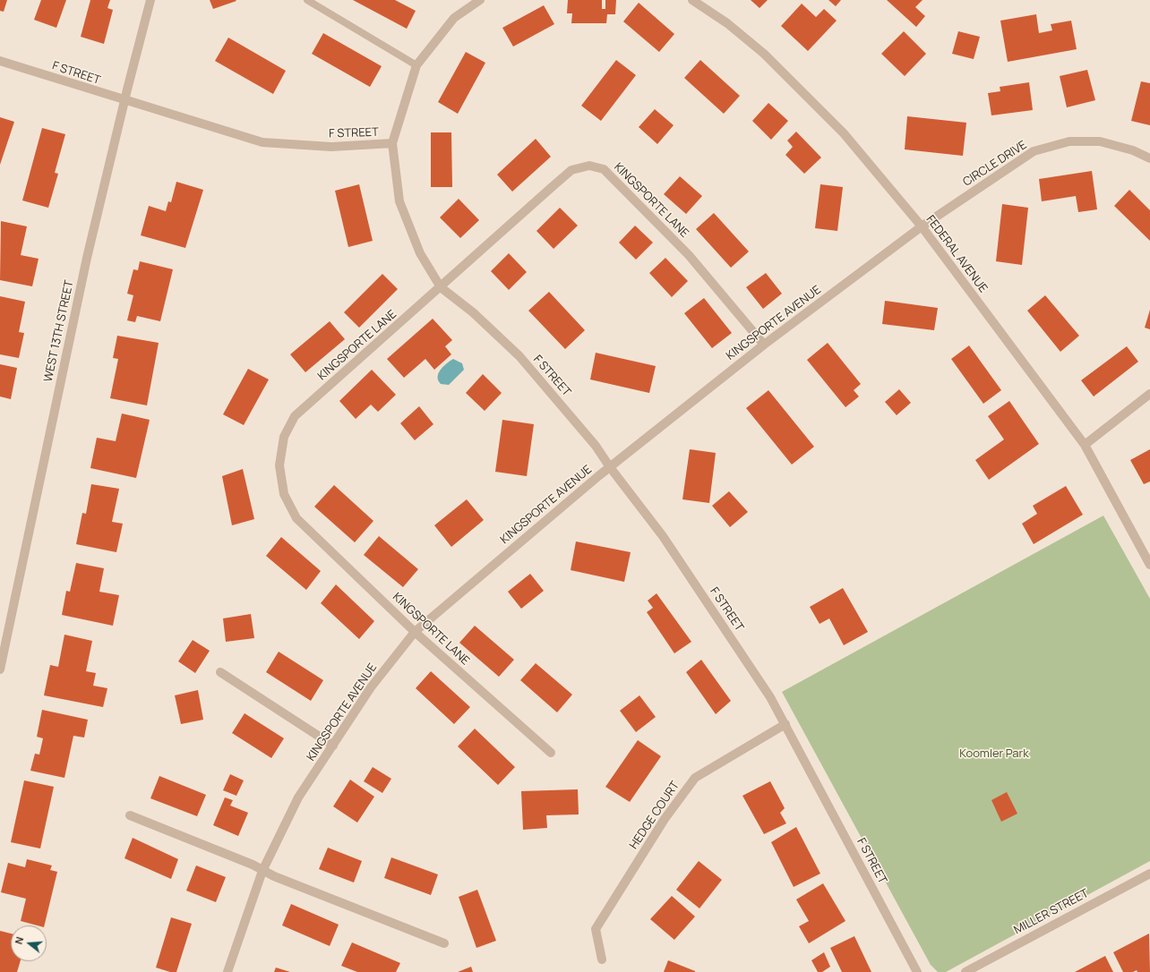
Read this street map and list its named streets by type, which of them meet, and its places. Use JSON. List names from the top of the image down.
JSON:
{
  "streets": {
    "street": [
      "F STREET",
      "CIRCLE DRIVE",
      "KINGSPORTE LANE",
      "FEDERAL AVENUE",
      "KINGSPORTE AVENUE",
      "WEST 13TH STREET",
      "HEDGE COURT",
      "MILLER STREET"
    ]
  },
  "crossings": [
    ["F STREET", "KINGSPORTE LANE"],
    ["F STREET", "KINGSPORTE AVENUE"],
    ["F STREET", "WEST 13TH STREET"],
    ["F STREET", "HEDGE COURT"],
    ["CIRCLE DRIVE", "FEDERAL AVENUE"],
    ["CIRCLE DRIVE", "KINGSPORTE AVENUE"],
    ["KINGSPORTE LANE", "KINGSPORTE AVENUE"],
    ["FEDERAL AVENUE", "KINGSPORTE AVENUE"]
  ],
  "parks": ["Koomler Park"],
  "north": "left"
}
